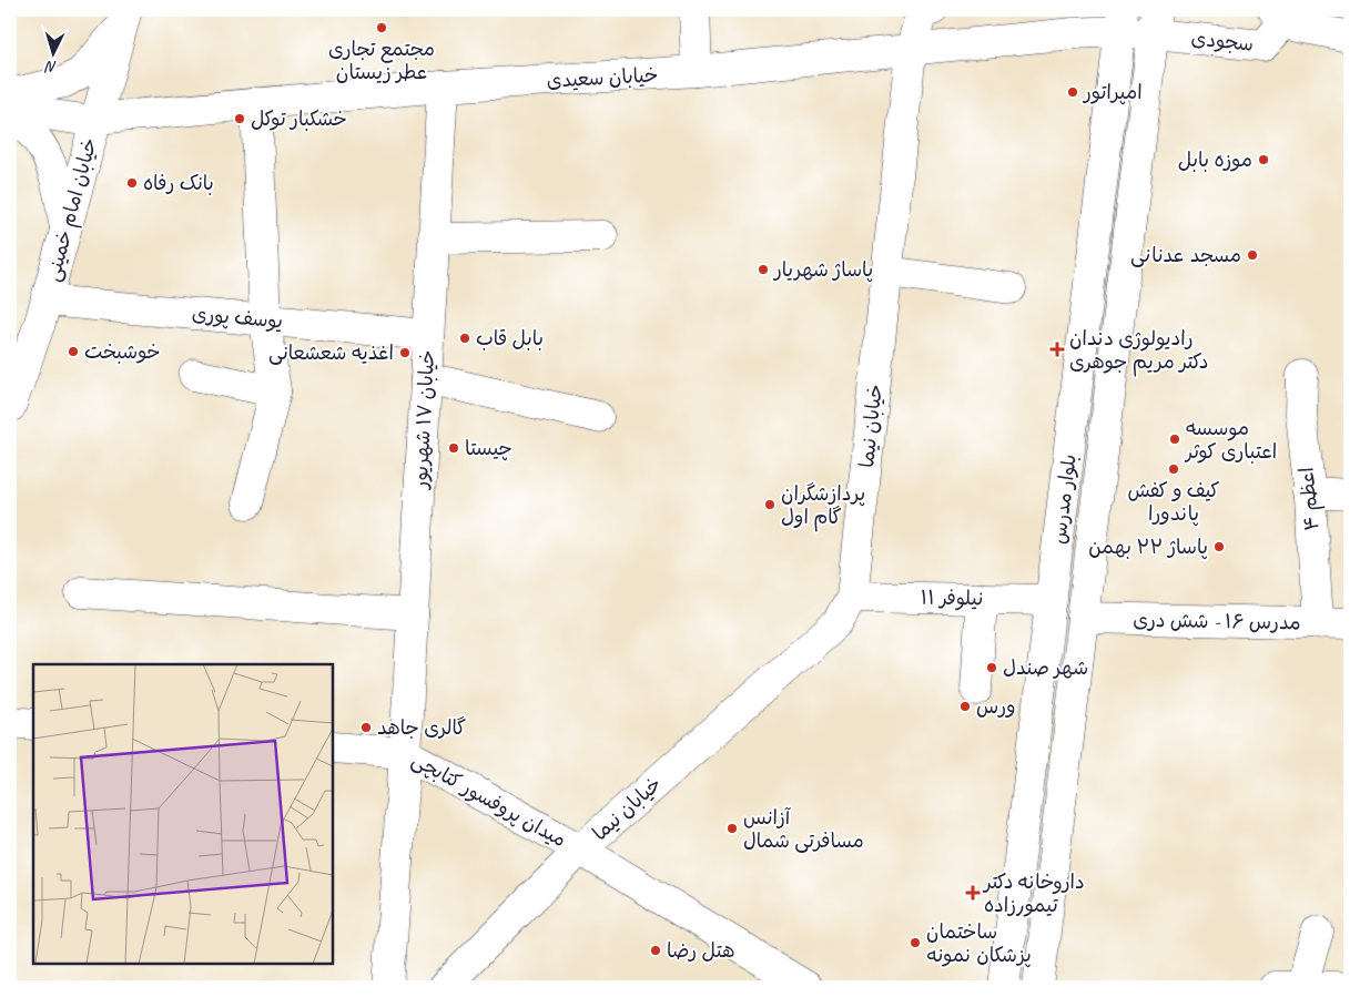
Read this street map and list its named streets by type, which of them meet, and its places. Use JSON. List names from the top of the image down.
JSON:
{
  "streets": {
    "main road": [
      "سجودی",
      "خیابان سعیدی",
      "خیابان امام خمینی",
      "یوسف پوری",
      "خیابان ۱۷ شهریور",
      "خیابان نیما",
      "بلوار مدرس",
      "اعظم ۴",
      "نیلوفر ۱۱",
      "مدرس ۱۶ - شش دری",
      "میدان پروفسور کتابچی"
    ]
  },
  "crossings": [
    ["سجودی", "خیابان سعیدی"],
    ["سجودی", "بلوار مدرس"],
    ["خیابان سعیدی", "خیابان امام خمینی"],
    ["خیابان سعیدی", "خیابان ۱۷ شهریور"],
    ["خیابان سعیدی", "خیابان نیما"],
    ["خیابان سعیدی", "بلوار مدرس"],
    ["خیابان امام خمینی", "یوسف پوری"],
    ["یوسف پوری", "خیابان ۱۷ شهریور"],
    ["خیابان ۱۷ شهریور", "میدان پروفسور کتابچی"],
    ["خیابان نیما", "نیلوفر ۱۱"],
    ["خیابان نیما", "میدان پروفسور کتابچی"],
    ["بلوار مدرس", "نیلوفر ۱۱"],
    ["بلوار مدرس", "مدرس ۱۶ - شش دری"],
    ["اعظم ۴", "مدرس ۱۶ - شش دری"]
  ],
  "places": {
    "other": [
      "مجتمع تجاری عطر زیستان",
      "امپراتور",
      "خشکبار توکل",
      "موزه بابل",
      "بانک رفاه",
      "مسجد عدنانی",
      "پاساژ شهریار",
      "بابل قاب",
      "خوشبخت",
      "اغذیه شعشعانی",
      "موسسه اعتباری کوثر",
      "چیستا",
      "کیف و کفش پاندورا",
      "پردازشگران گام اول",
      "پاساژ ۲۲ بهمن",
      "شهر صندل",
      "ورس",
      "گالری جاهد",
      "آزانس مسافرتی شمال",
      "ساختمان پزشکان نمونه",
      "هتل رضا"
    ],
    "health": ["رادیولوژی دندان دکتر مریم جوهری", "داروخانه دکتر تیمورزاده"]
  },
  "north": "bottom"
}
